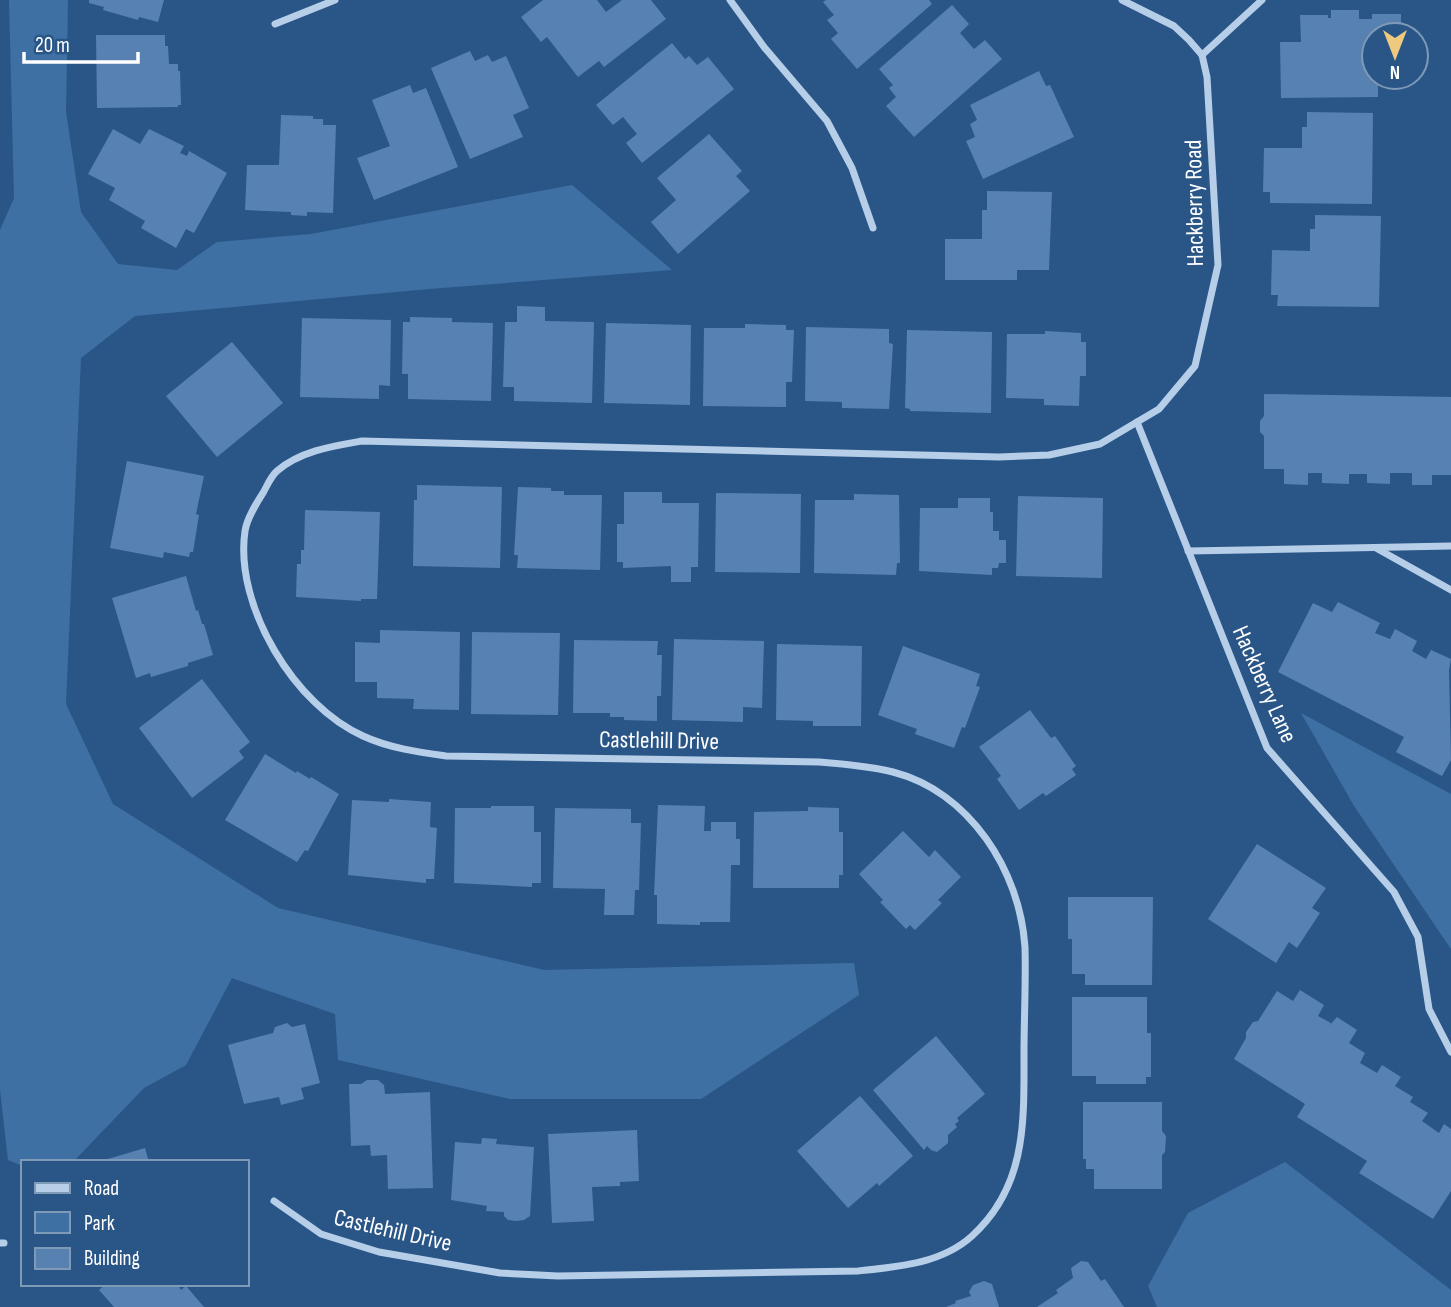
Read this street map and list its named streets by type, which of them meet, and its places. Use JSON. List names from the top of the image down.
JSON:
{
  "streets": {
    "street": ["Hackberry Road", "Hackberry Lane", "Castlehill Drive"]
  },
  "crossings": [
    ["Hackberry Road", "Hackberry Lane"],
    ["Hackberry Road", "Castlehill Drive"],
    ["Hackberry Lane", "Castlehill Drive"]
  ],
  "legend": ["Road", "Park", "Building"],
  "scale_bar": "20 m",
  "north": "bottom"
}
